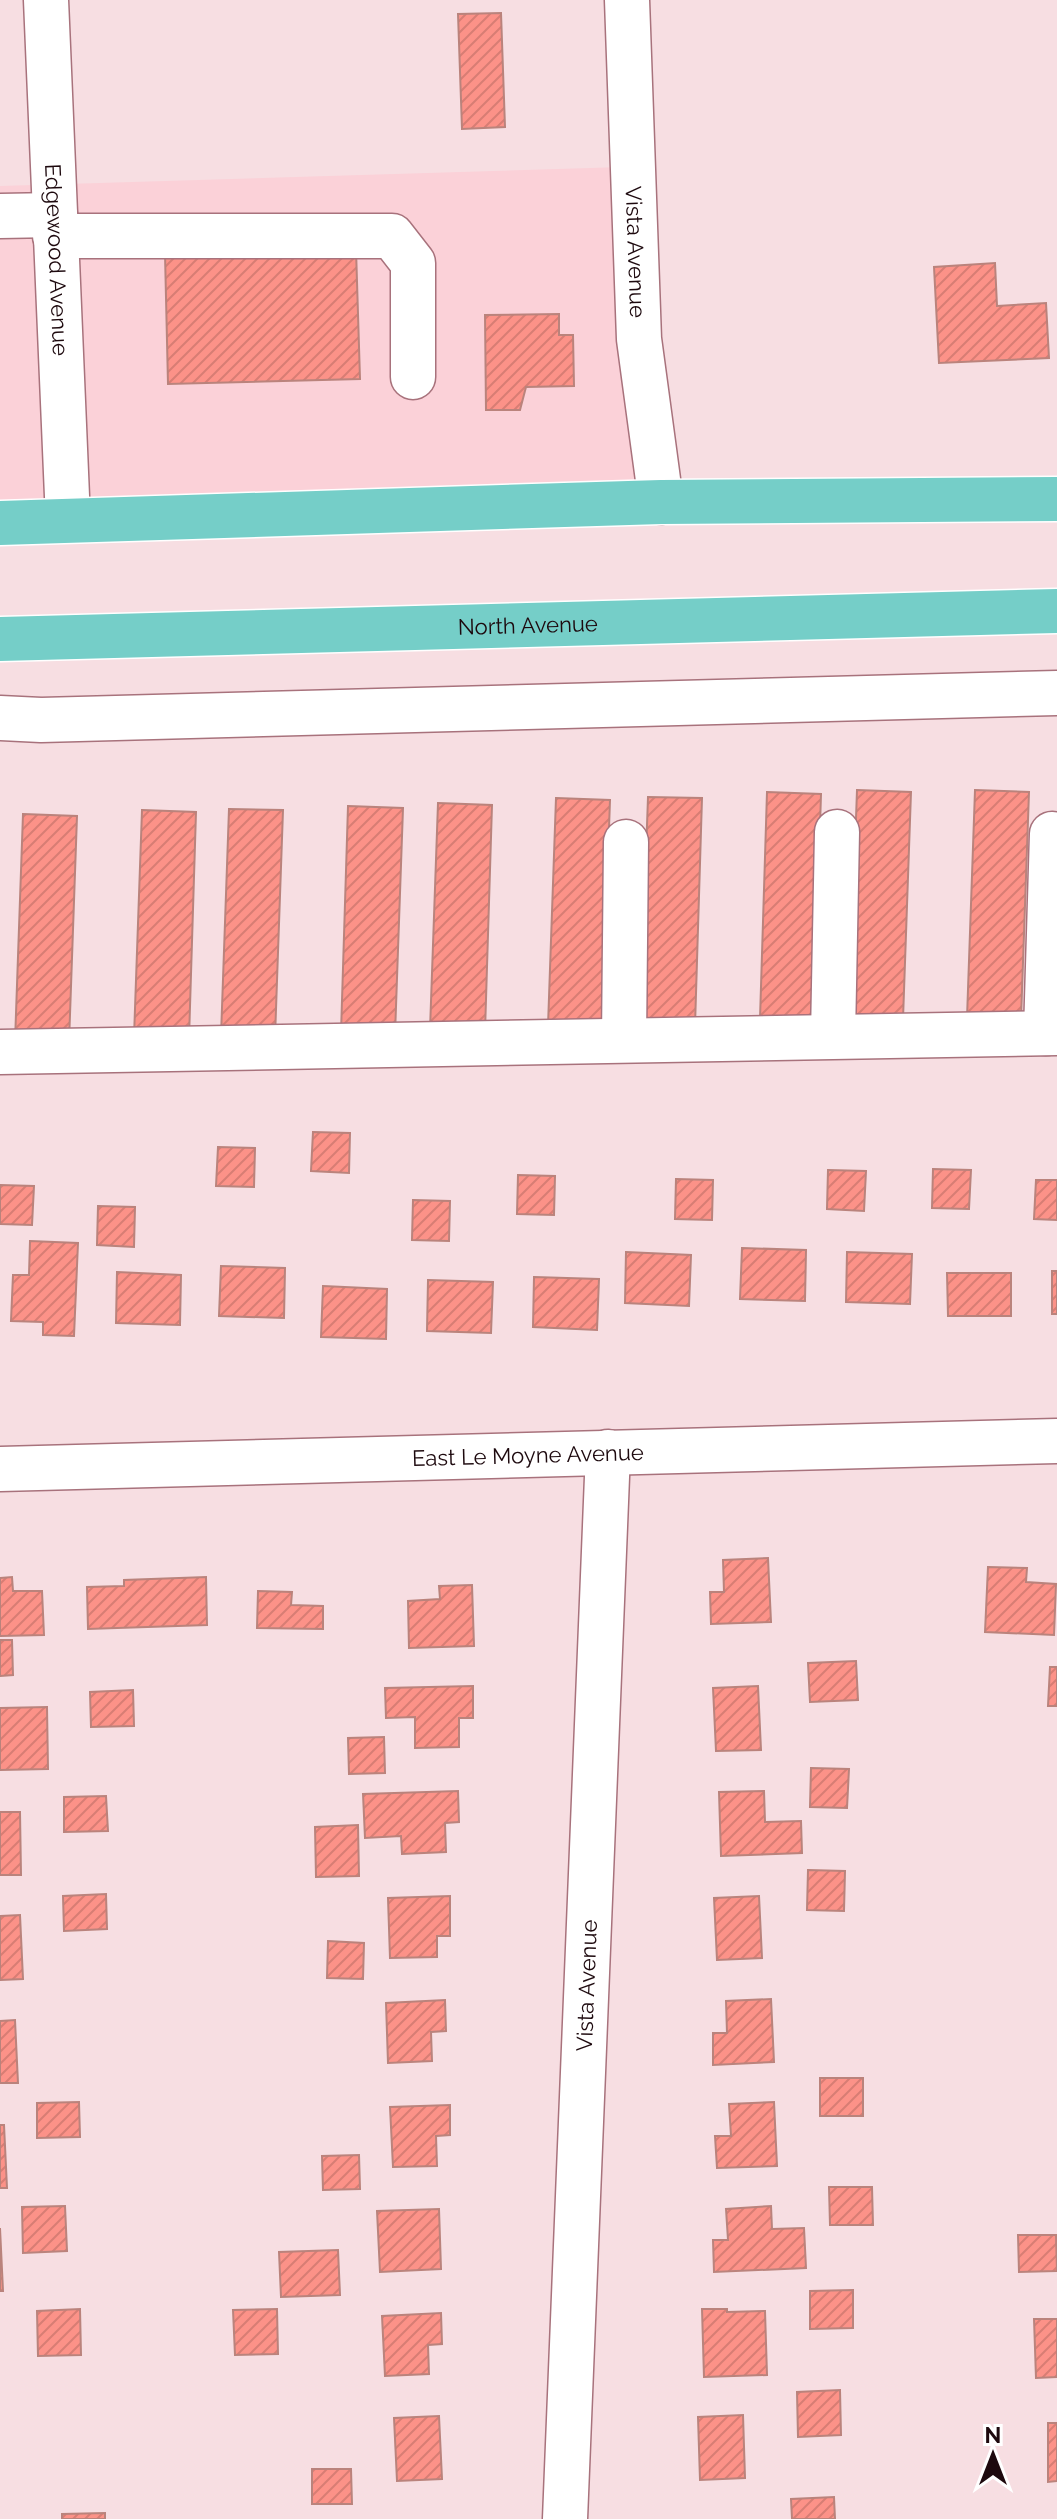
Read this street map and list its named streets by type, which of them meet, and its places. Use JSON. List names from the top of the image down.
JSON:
{
  "streets": {
    "main road": ["North Avenue"],
    "street": ["Vista Avenue", "Edgewood Avenue", "East Le Moyne Avenue"]
  },
  "crossings": [
    ["Vista Avenue", "East Le Moyne Avenue"]
  ],
  "north": "top"
}
